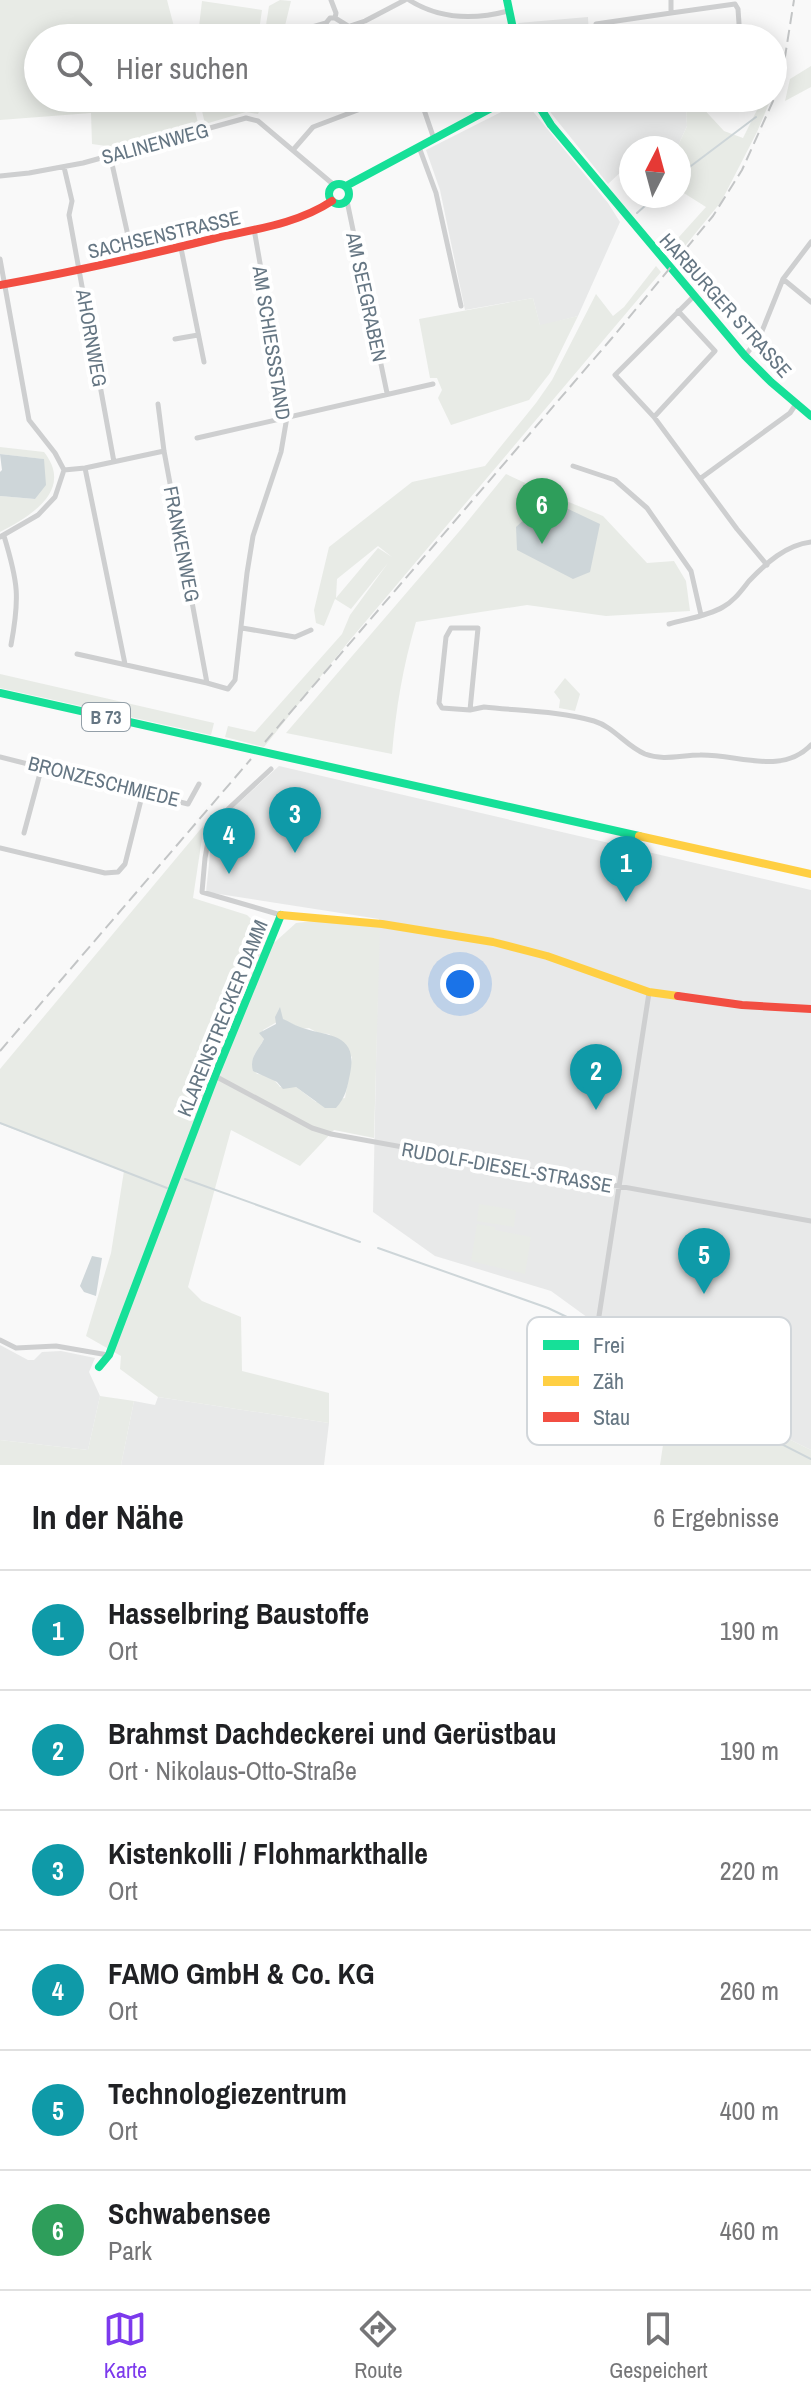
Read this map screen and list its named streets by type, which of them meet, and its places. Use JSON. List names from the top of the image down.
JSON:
{
  "streets": {
    "street": [
      "SALINENWEG",
      "SACHSENSTRASSE",
      "AM SEEGRABEN",
      "HARBURGER STRASSE",
      "AHORNWEG",
      "AM SCHIESSSTAND",
      "FRANKENWEG",
      "B 73",
      "BRONZESCHMIEDE",
      "KLARENSTRECKER DAMM",
      "RUDOLF-DIESEL-STRASSE"
    ]
  },
  "crossings": [
    ["SALINENWEG", "SACHSENSTRASSE"],
    ["SALINENWEG", "AM SEEGRABEN"],
    ["SALINENWEG", "AHORNWEG"],
    ["SACHSENSTRASSE", "AM SEEGRABEN"],
    ["SACHSENSTRASSE", "AHORNWEG"],
    ["SACHSENSTRASSE", "AM SCHIESSSTAND"],
    ["AM SCHIESSSTAND", "FRANKENWEG"],
    ["KLARENSTRECKER DAMM", "RUDOLF-DIESEL-STRASSE"]
  ],
  "legend": ["Frei", "Zäh", "Stau"],
  "north": "top",
  "page": {
    "search": "Hier suchen",
    "pins": [
      "6",
      "3",
      "4",
      "1",
      "2",
      "5"
    ],
    "heading": ["In der Nähe", "6 Ergebnisse"],
    "list": [
      {
        "mark": "1",
        "name": "Hasselbring Baustoffe",
        "note": "Ort",
        "value": "190 m"
      },
      {
        "mark": "2",
        "name": "Brahmst Dachdeckerei und Gerüstbau",
        "note": "Ort · Nikolaus-Otto-Straße",
        "value": "190 m"
      },
      {
        "mark": "3",
        "name": "Kistenkolli / Flohmarkthalle",
        "note": "Ort",
        "value": "220 m"
      },
      {
        "mark": "4",
        "name": "FAMO GmbH & Co. KG",
        "note": "Ort",
        "value": "260 m"
      },
      {
        "mark": "5",
        "name": "Technologiezentrum",
        "note": "Ort",
        "value": "400 m"
      },
      {
        "mark": "6",
        "name": "Schwabensee",
        "note": "Park",
        "value": "460 m"
      }
    ],
    "nav": ["Karte", "Route", "Gespeichert"]
  }
}
